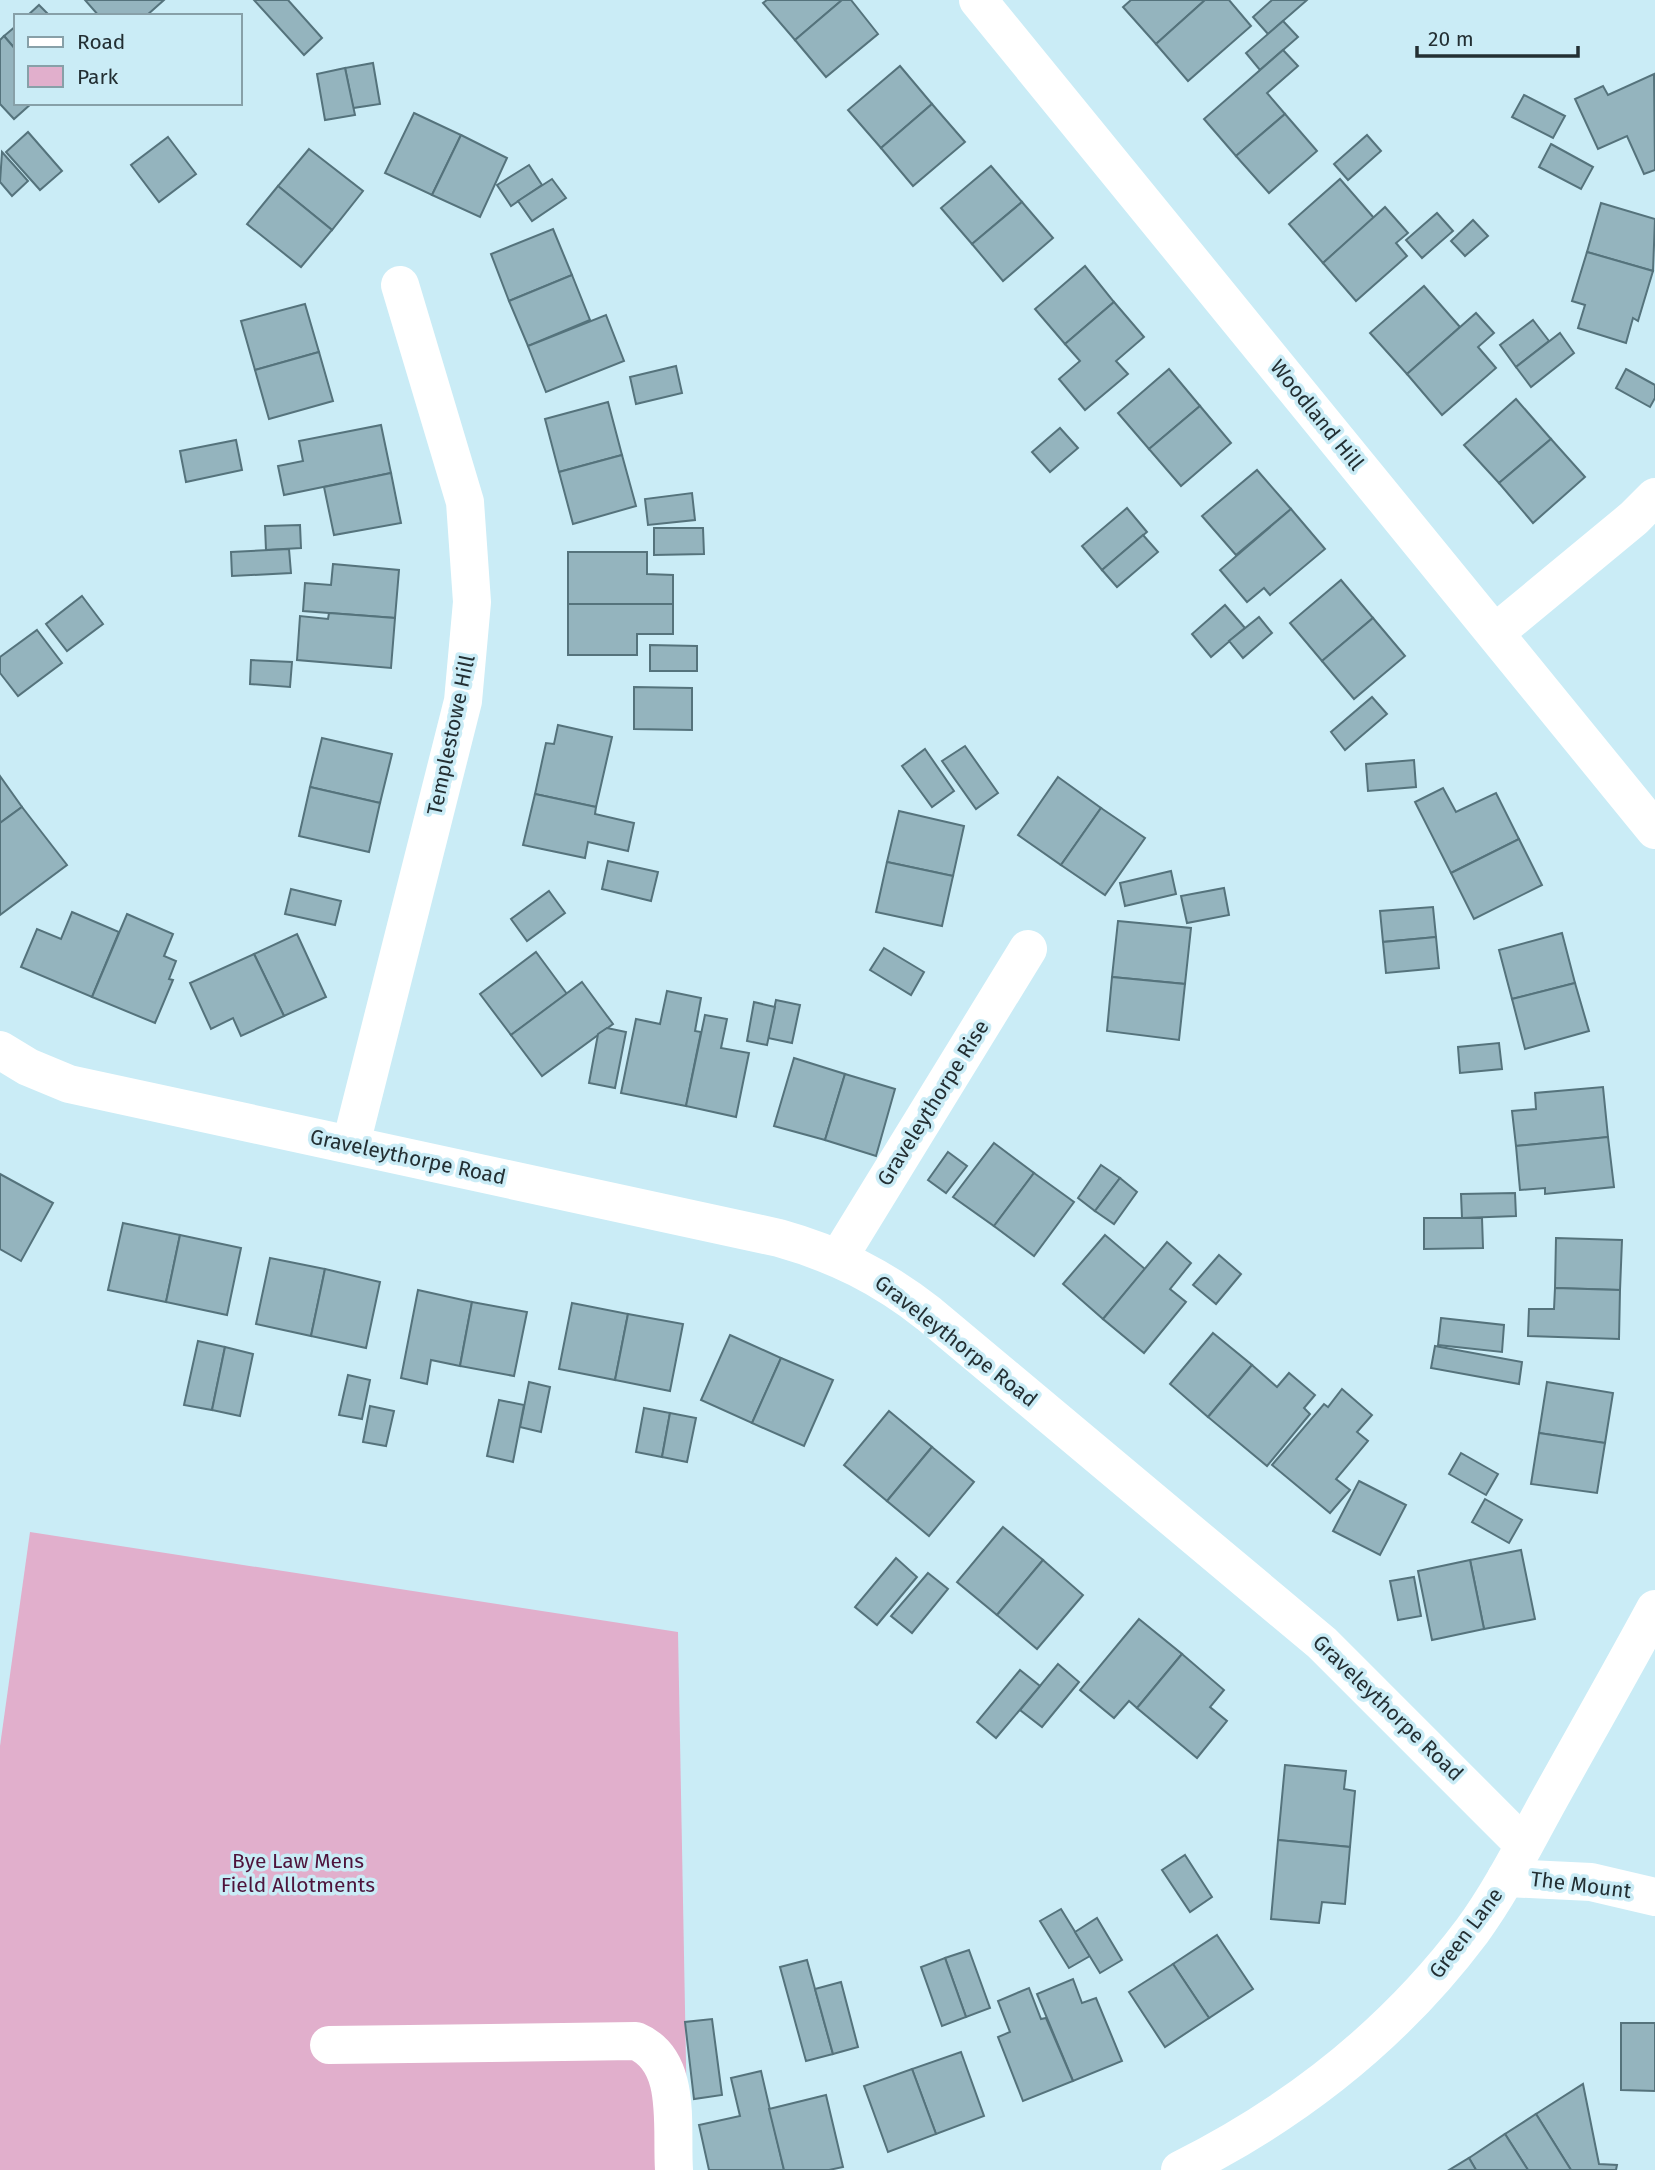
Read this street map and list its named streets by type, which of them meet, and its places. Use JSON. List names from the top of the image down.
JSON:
{
  "streets": {
    "street": [
      "Woodland Hill",
      "Templestowe Hill",
      "Graveleythorpe Rise",
      "Graveleythorpe Road",
      "The Mount",
      "Green Lane"
    ]
  },
  "crossings": [
    ["Templestowe Hill", "Graveleythorpe Road"],
    ["Graveleythorpe Rise", "Graveleythorpe Road"],
    ["Graveleythorpe Road", "The Mount"],
    ["Graveleythorpe Road", "Green Lane"],
    ["The Mount", "Green Lane"]
  ],
  "parks": ["Bye Law Mens Field Allotments"],
  "legend": ["Road", "Park"],
  "scale_bar": "20 m"
}
